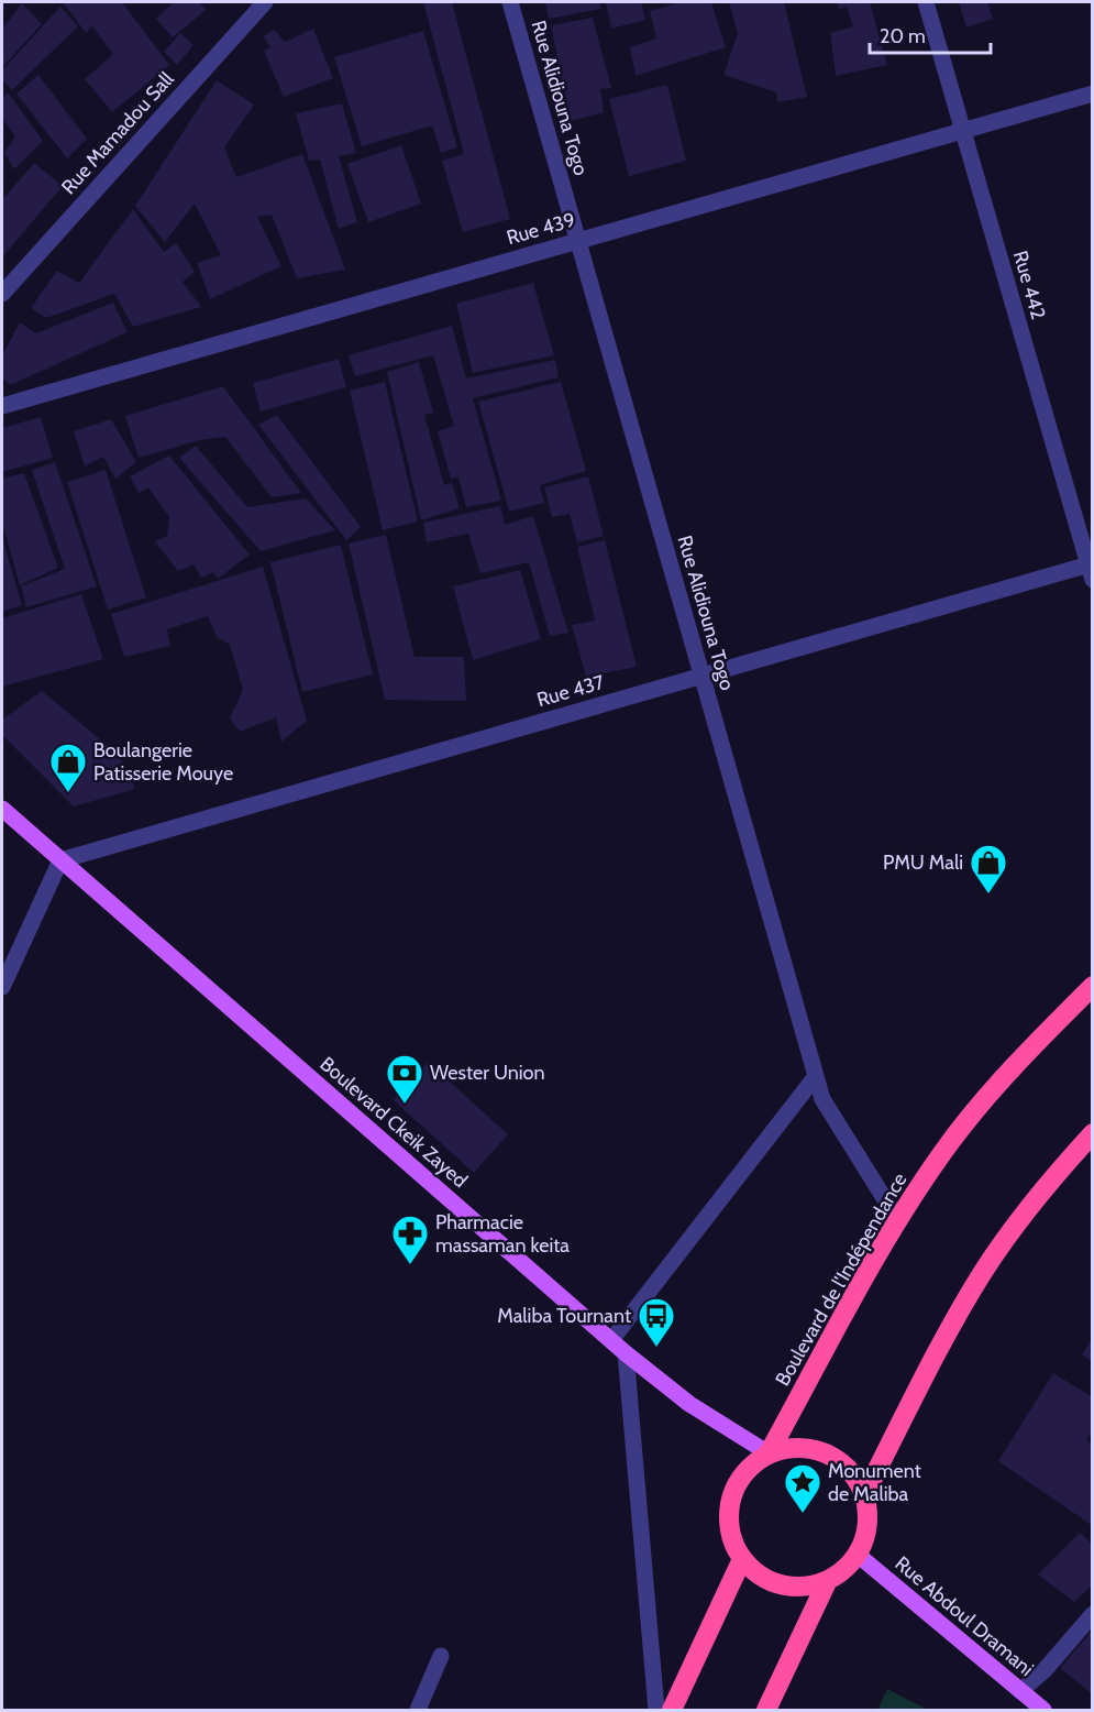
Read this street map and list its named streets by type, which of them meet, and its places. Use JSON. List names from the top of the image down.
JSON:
{
  "streets": {
    "highway": ["Boulevard de l'Indépendance"],
    "main road": ["Boulevard Ckeik Zayed", "Rue Abdoul Dramani"],
    "street": [
      "Rue Alidiouna Togo",
      "Rue Mamadou Sall",
      "Rue 439",
      "Rue 442",
      "Rue 437"
    ]
  },
  "crossings": [
    ["Rue Alidiouna Togo", "Rue 439"],
    ["Rue Alidiouna Togo", "Rue 437"],
    ["Rue Alidiouna Togo", "Boulevard de l'Indépendance"],
    ["Rue 439", "Rue 442"],
    ["Rue 442", "Rue 437"],
    ["Rue 437", "Boulevard Ckeik Zayed"],
    ["Boulevard Ckeik Zayed", "Boulevard de l'Indépendance"],
    ["Boulevard Ckeik Zayed", "Rue Abdoul Dramani"],
    ["Boulevard de l'Indépendance", "Rue Abdoul Dramani"]
  ],
  "places": {
    "shop": ["Boulangerie Patisserie Mouye", "PMU Mali"],
    "bank": ["Wester Union"],
    "pharmacy": ["Pharmacie massaman keita"],
    "bus stop": ["Maliba Tournant"],
    "place": ["Monument de Maliba"]
  },
  "scale_bar": "20 m"
}
